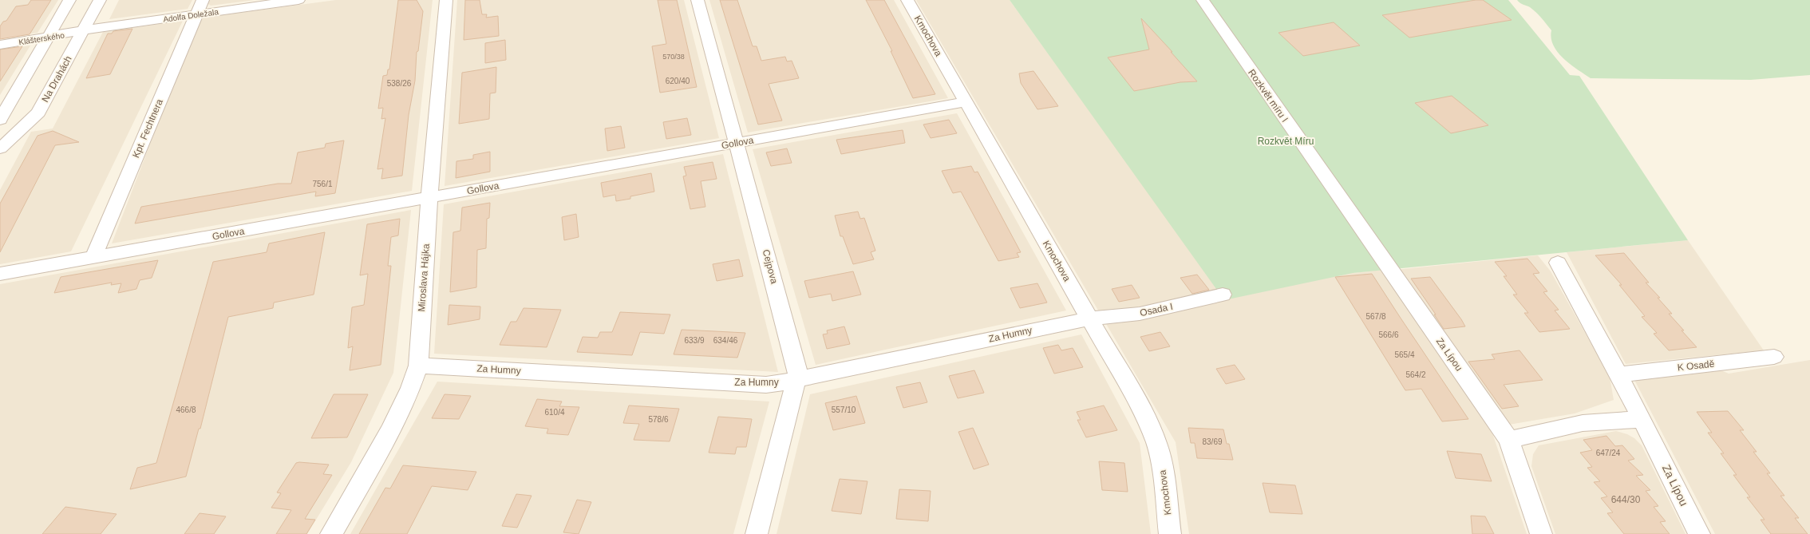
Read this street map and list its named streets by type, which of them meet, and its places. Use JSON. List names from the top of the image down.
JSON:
{
  "streets": {
    "street": [
      "Adolfa Doležala",
      "Kmochova",
      "Klášterského",
      "Na Drahách",
      "Rozkvět míru I",
      "Kpt. Fechtnera",
      "Gollova",
      "Cejpova",
      "Miroslava Hájka",
      "Osada I",
      "Za Humny",
      "Za Lípou",
      "K Osadě"
    ]
  },
  "crossings": [
    ["Adolfa Doležala", "Klášterského"],
    ["Adolfa Doležala", "Na Drahách"],
    ["Adolfa Doležala", "Kpt. Fechtnera"],
    ["Kmochova", "Gollova"],
    ["Kmochova", "Osada I"],
    ["Kmochova", "Za Humny"],
    ["Klášterského", "Na Drahách"],
    ["Rozkvět míru I", "Za Lípou"],
    ["Kpt. Fechtnera", "Gollova"],
    ["Gollova", "Cejpova"],
    ["Gollova", "Miroslava Hájka"],
    ["Cejpova", "Za Humny"],
    ["Miroslava Hájka", "Za Humny"],
    ["Osada I", "Za Humny"],
    ["Za Lípou", "K Osadě"]
  ],
  "parks": ["Rozkvět Míru"],
  "house_numbers": [
    "570/38",
    "620/40",
    "538/26",
    "756/1",
    "567/8",
    "566/6",
    "633/9",
    "634/46",
    "565/4",
    "564/2",
    "466/8",
    "557/10",
    "610/4",
    "578/6",
    "83/69",
    "647/24",
    "644/30"
  ]
}
